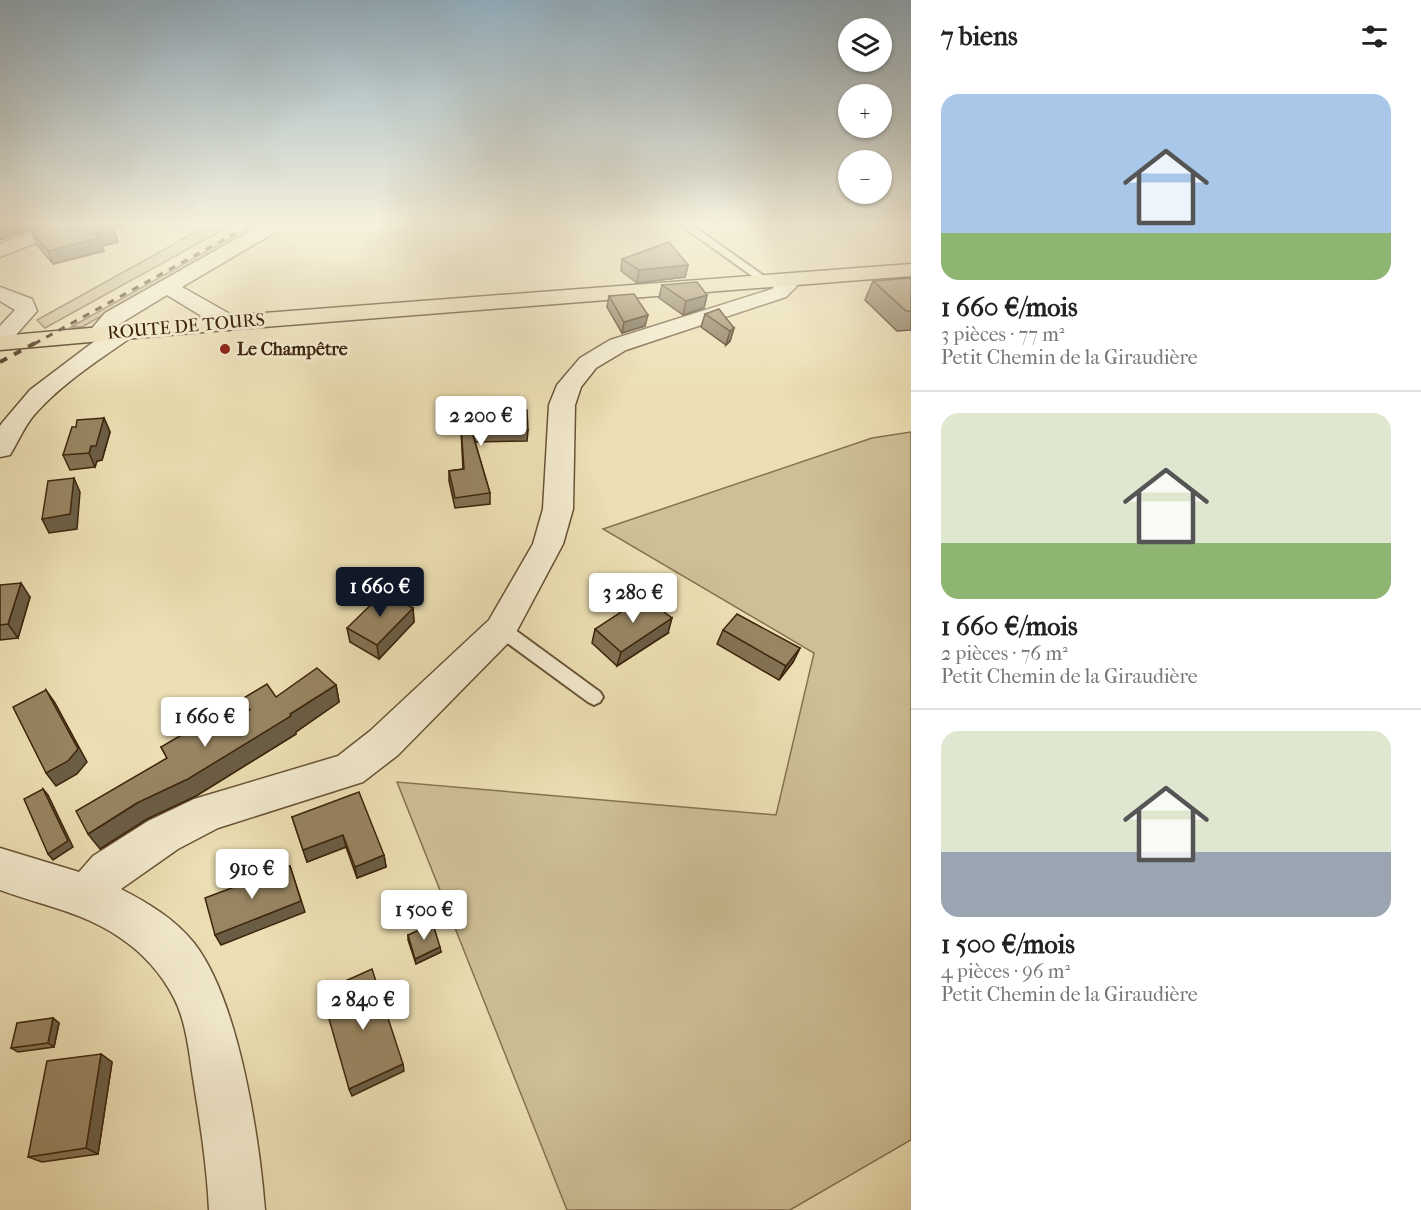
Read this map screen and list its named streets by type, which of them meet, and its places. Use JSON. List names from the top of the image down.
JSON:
{
  "streets": {
    "main road": ["ROUTE DE TOURS"]
  },
  "places": ["Le Champêtre"],
  "page": {
    "heading": "7 biens",
    "map_buttons": ["+", "−"],
    "list": [
      {
        "name": "1 660 €/mois",
        "note": "3 pièces · 77 m² · Petit Chemin de la Giraudière"
      },
      {
        "name": "1 660 €/mois",
        "note": "2 pièces · 76 m² · Petit Chemin de la Giraudière"
      },
      {
        "name": "1 500 €/mois",
        "note": "4 pièces · 96 m² · Petit Chemin de la Giraudière"
      }
    ],
    "price": [
      "2 200 €",
      "1 660 €",
      "3 280 €",
      "1 660 €",
      "910 €",
      "1 500 €",
      "2 840 €"
    ]
  }
}
